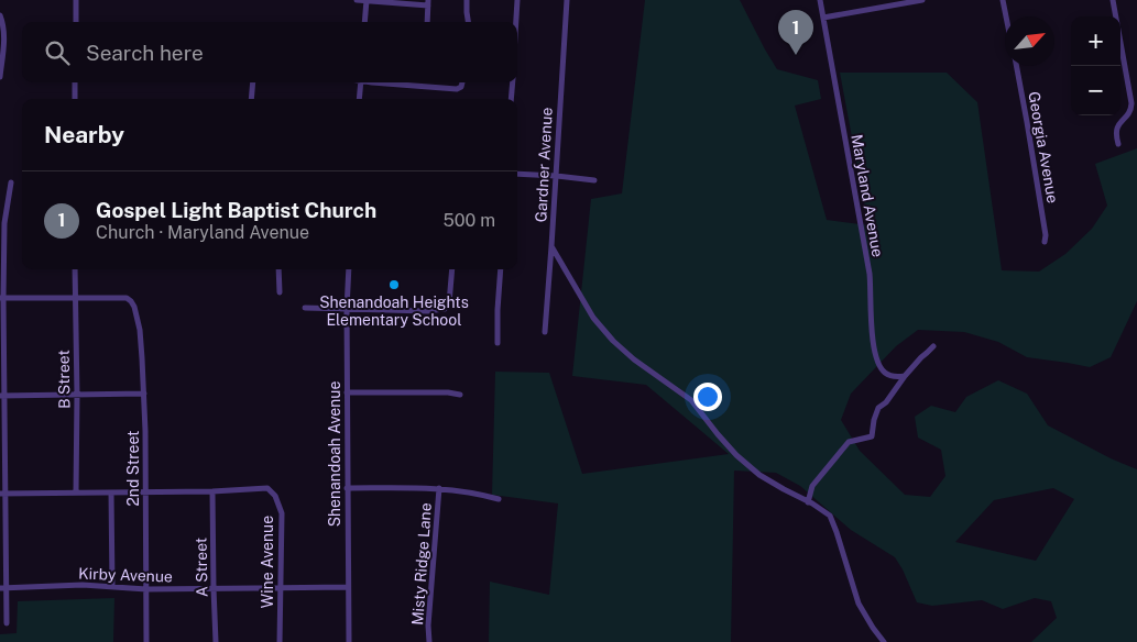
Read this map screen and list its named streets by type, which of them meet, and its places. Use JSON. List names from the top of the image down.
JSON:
{
  "streets": {
    "street": [
      "Georgia Avenue",
      "Gardner Avenue",
      "Maryland Avenue",
      "B Street",
      "Shenandoah Avenue",
      "2nd Street",
      "Wine Avenue",
      "Misty Ridge Lane",
      "A Street",
      "Kirby Avenue"
    ]
  },
  "crossings": [
    ["B Street", "2nd Street"],
    ["Shenandoah Avenue", "Kirby Avenue"],
    ["2nd Street", "Kirby Avenue"],
    ["Wine Avenue", "A Street"],
    ["Wine Avenue", "Kirby Avenue"],
    ["A Street", "Kirby Avenue"]
  ],
  "places": ["Shenandoah Heights Elementary School"],
  "north": "top right",
  "page": {
    "pins": "1",
    "map_buttons": ["+", "−"],
    "search": "Search here",
    "heading": "Nearby",
    "list": [
      {
        "mark": "1",
        "name": "Gospel Light Baptist Church",
        "note": "Church · Maryland Avenue",
        "value": "500 m"
      }
    ]
  }
}
